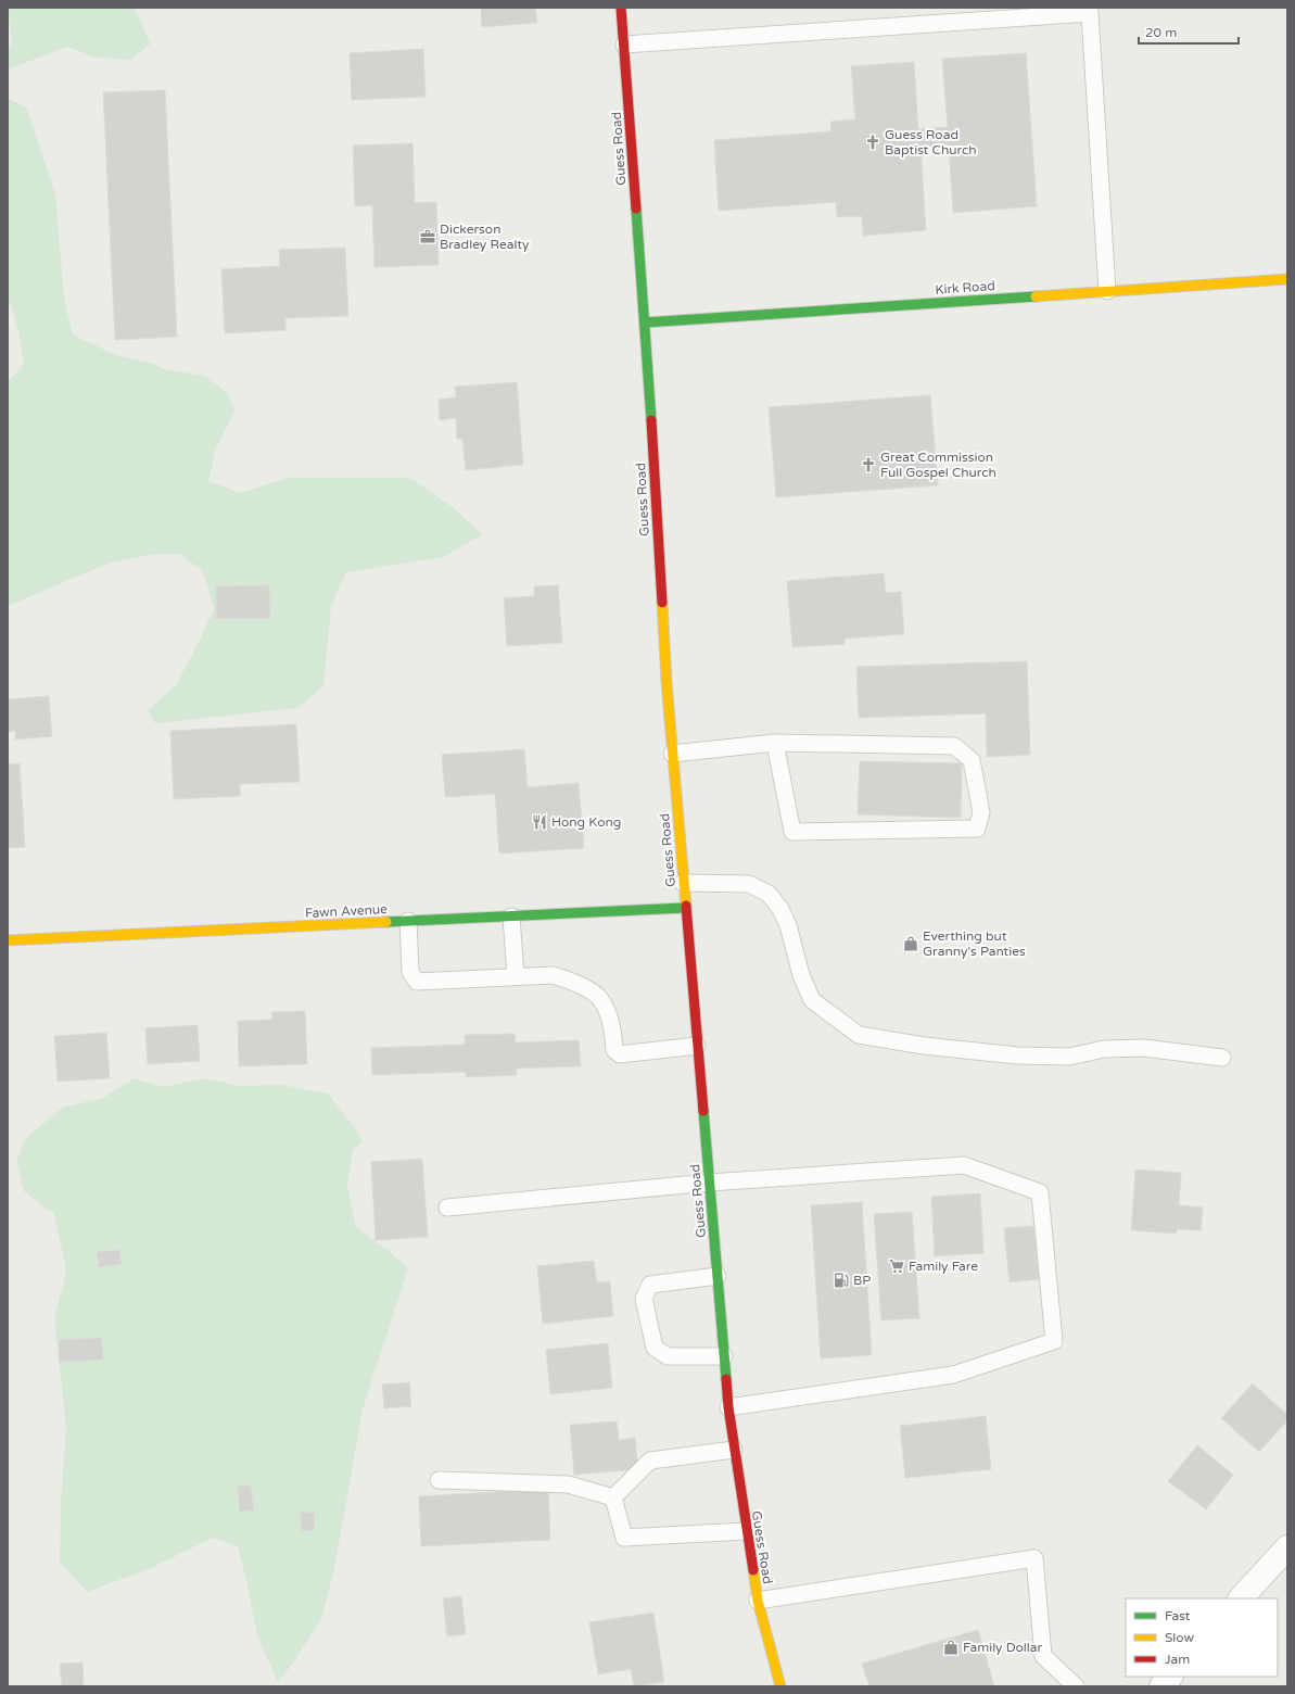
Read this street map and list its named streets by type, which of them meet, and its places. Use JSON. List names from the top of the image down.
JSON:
{
  "streets": {
    "main road": ["Guess Road", "Kirk Road", "Fawn Avenue"]
  },
  "crossings": [
    ["Guess Road", "Kirk Road"],
    ["Guess Road", "Fawn Avenue"]
  ],
  "places": {
    "church": ["Guess Road Baptist Church", "Great Commission Full Gospel Church"],
    "office": ["Dickerson Bradley Realty"],
    "restaurant": ["Hong Kong"],
    "shop": ["Everthing but Granny's Panties", "Family Dollar"],
    "supermarket": ["Family Fare"],
    "fuel station": ["BP"]
  },
  "legend": ["Fast", "Slow", "Jam"],
  "scale_bar": "20 m"
}
